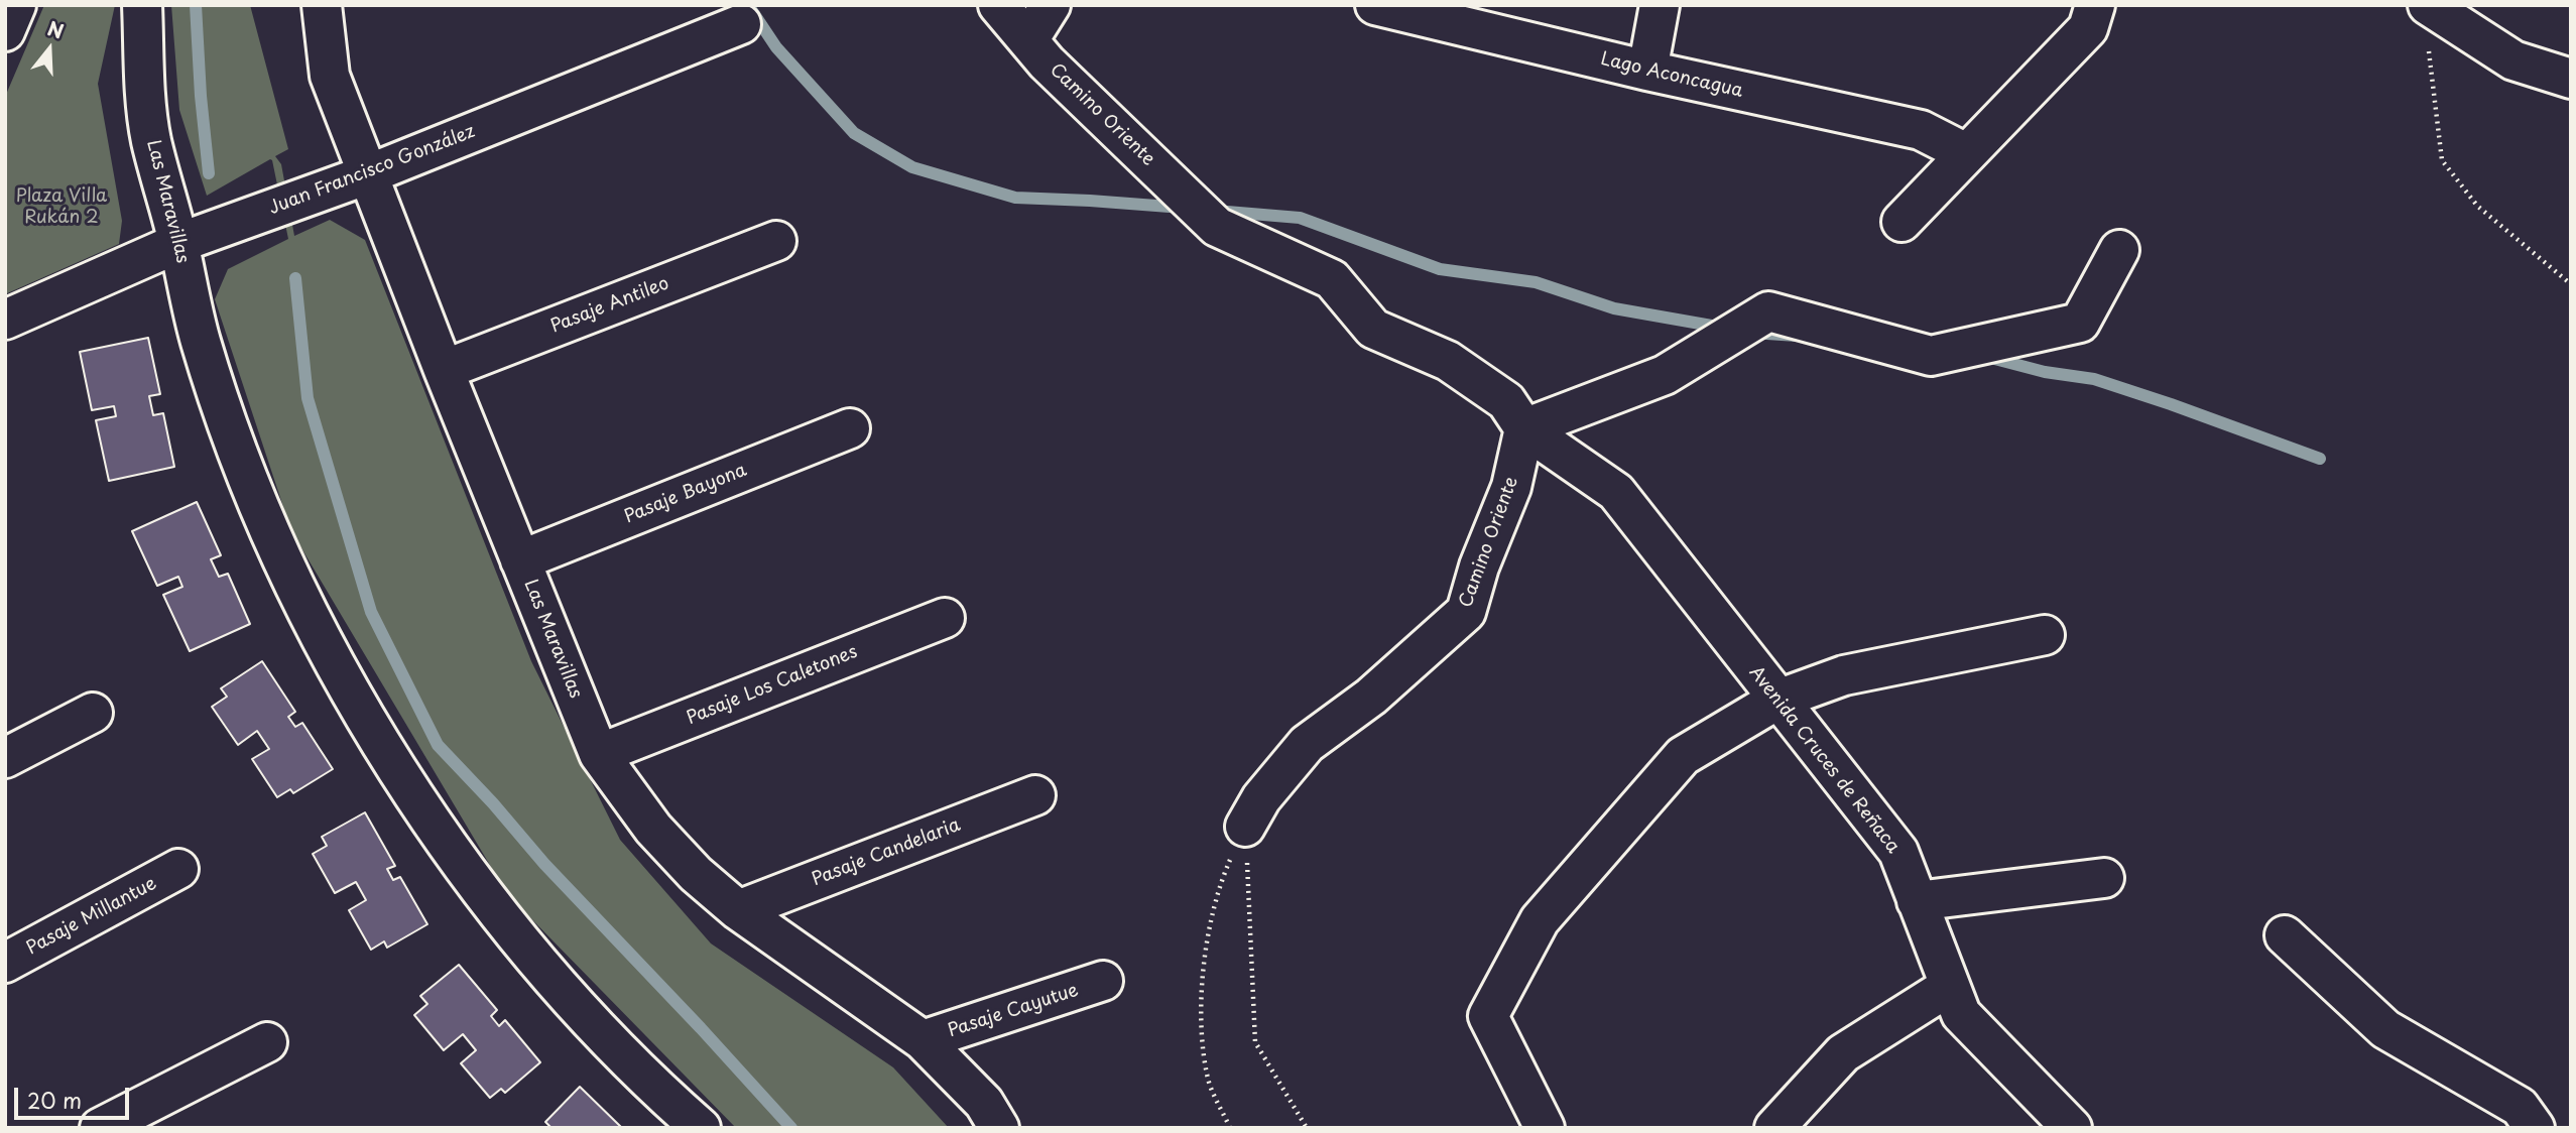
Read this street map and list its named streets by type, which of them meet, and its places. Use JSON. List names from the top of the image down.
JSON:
{
  "streets": {
    "street": [
      "Lago Aconcagua",
      "Camino Oriente",
      "Juan Francisco González",
      "Las Maravillas",
      "Pasaje Antileo",
      "Pasaje Bayona",
      "Pasaje Los Caletones",
      "Avenida Cruces de Reñaca",
      "Pasaje Candelaria",
      "Pasaje Millantue",
      "Pasaje Cayutue"
    ]
  },
  "crossings": [
    ["Camino Oriente", "Avenida Cruces de Reñaca"],
    ["Juan Francisco González", "Las Maravillas"],
    ["Las Maravillas", "Pasaje Antileo"],
    ["Las Maravillas", "Pasaje Bayona"],
    ["Las Maravillas", "Pasaje Los Caletones"],
    ["Las Maravillas", "Pasaje Candelaria"],
    ["Las Maravillas", "Pasaje Cayutue"]
  ],
  "parks": ["Plaza Villa Rukán 2"],
  "scale_bar": "20 m",
  "north": "top"
}
